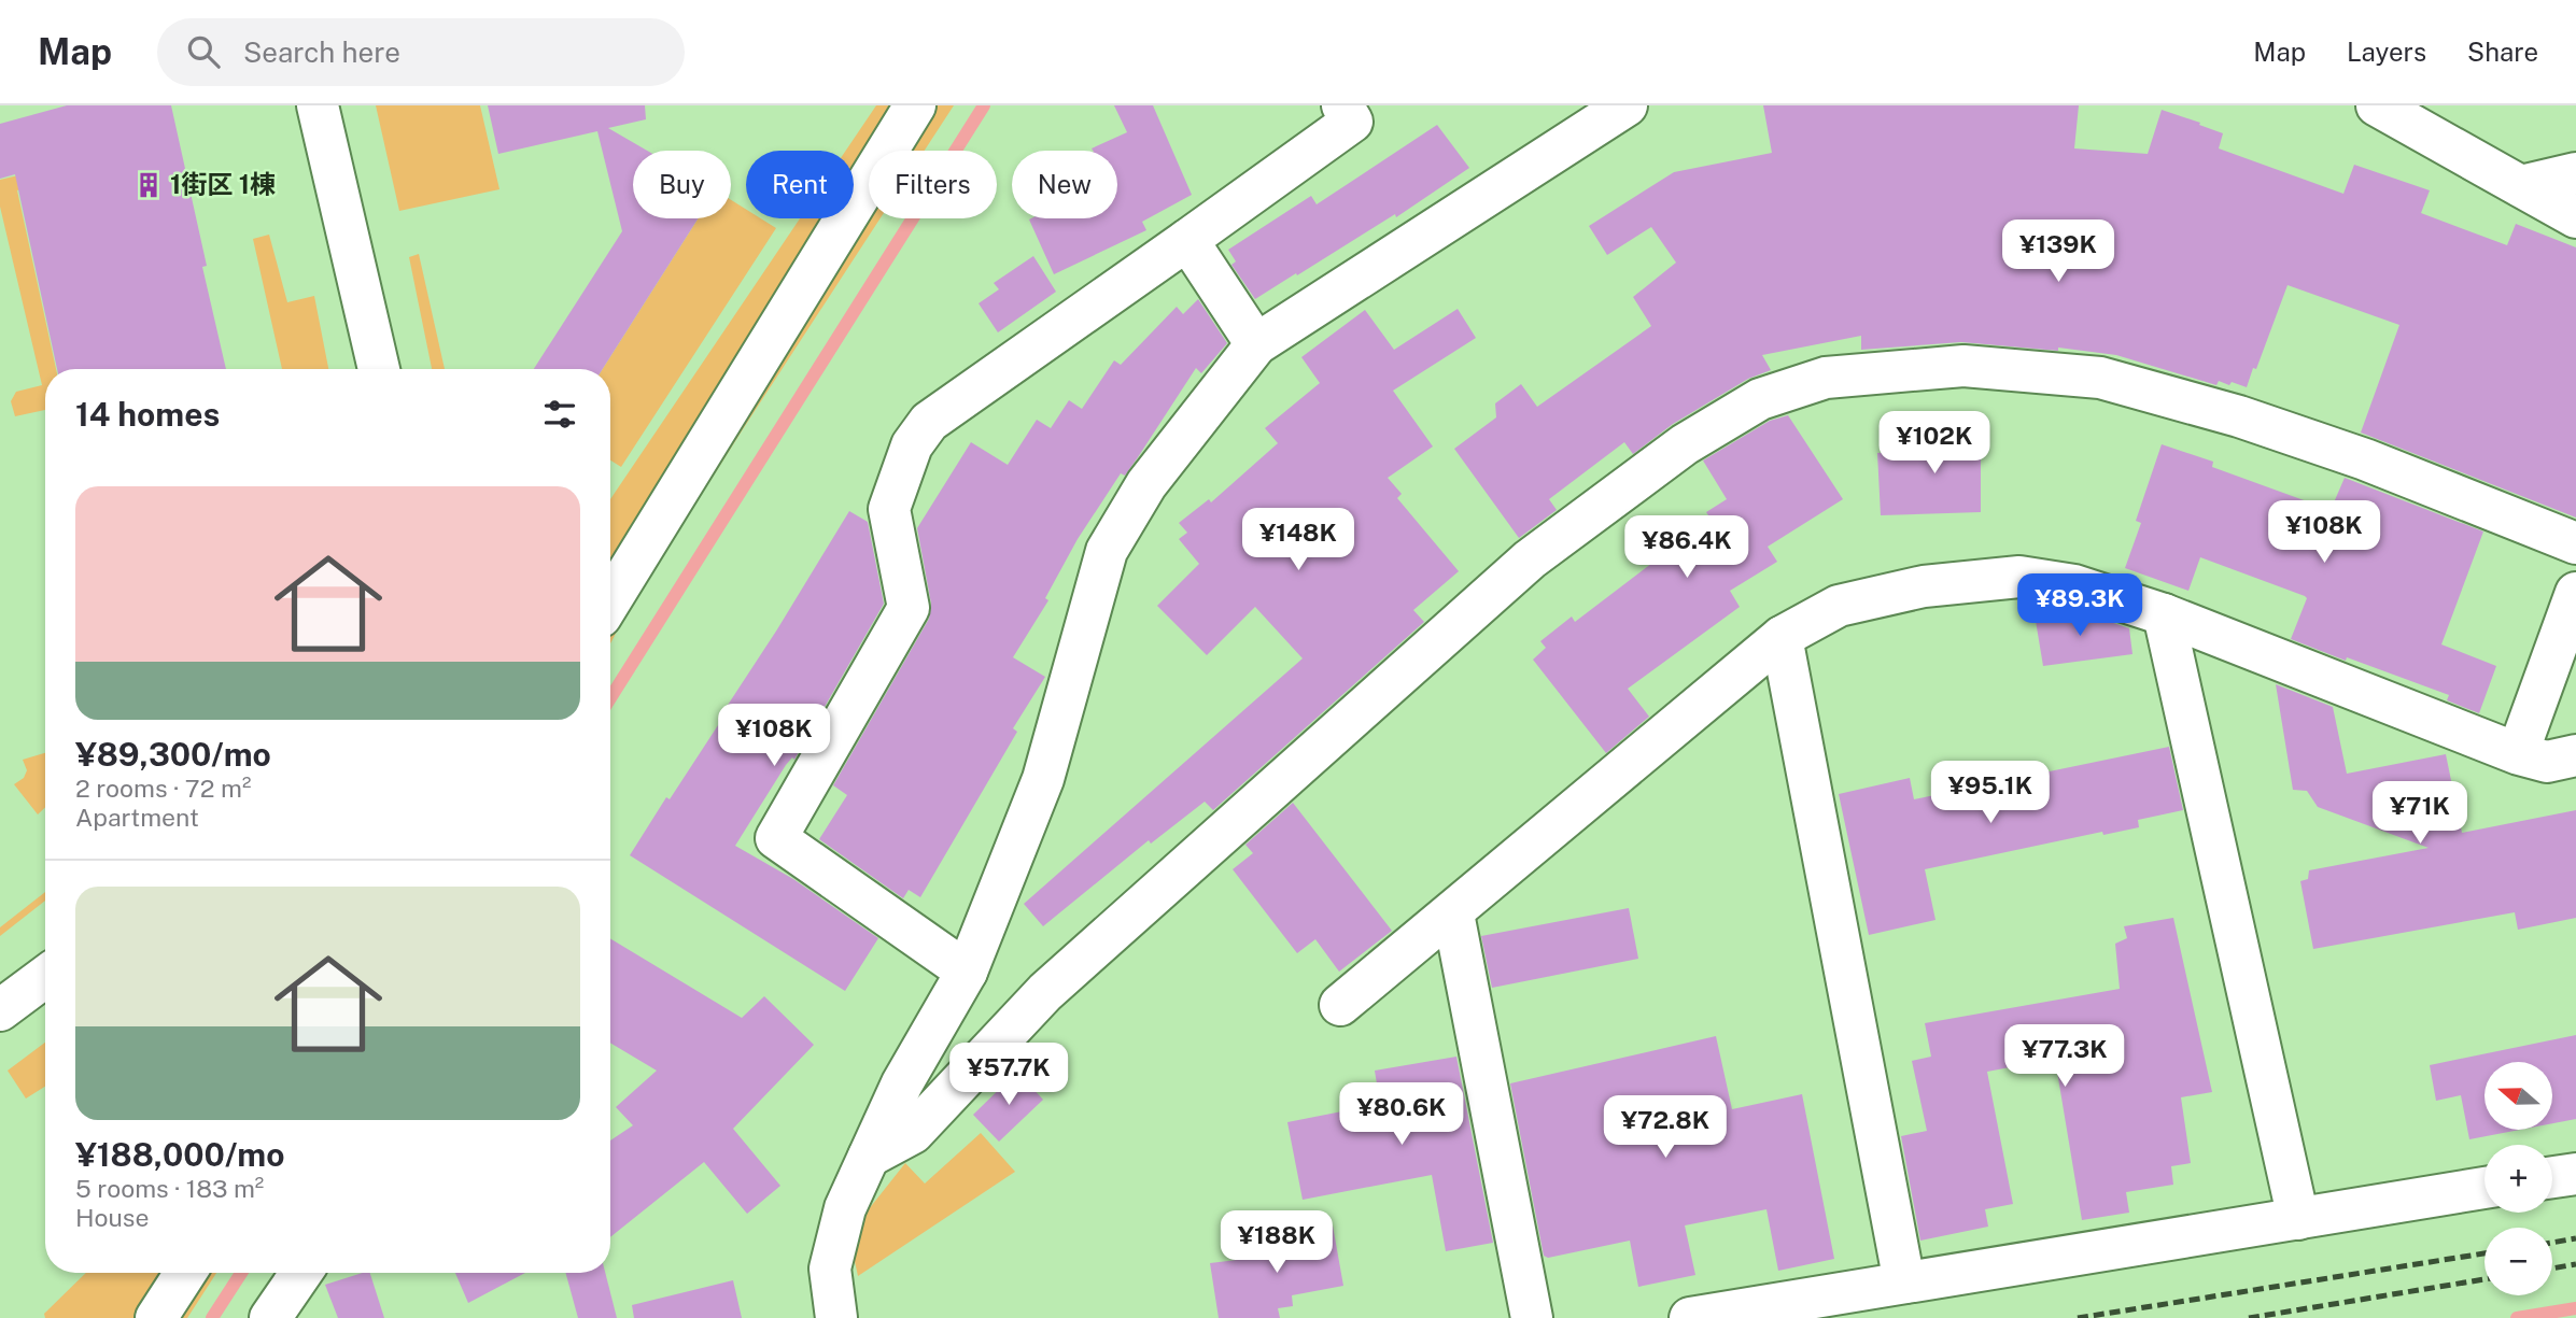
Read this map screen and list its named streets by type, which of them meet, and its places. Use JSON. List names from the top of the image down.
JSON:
{
  "places": {
    "building": ["1街区 1棟"]
  },
  "north": "left",
  "page": {
    "header": "Map",
    "search": "Search here",
    "nav": ["Map", "Layers", "Share"],
    "chip": [
      "Buy",
      "Rent",
      "Filters",
      "New"
    ],
    "price": [
      "¥139K",
      "¥102K",
      "¥108K",
      "¥148K",
      "¥86.4K",
      "¥89.3K",
      "¥108K",
      "¥95.1K",
      "¥71K",
      "¥77.3K",
      "¥57.7K",
      "¥80.6K",
      "¥72.8K",
      "¥188K"
    ],
    "heading": "14 homes",
    "list": [
      {
        "name": "¥89,300/mo",
        "note": "2 rooms · 72 m² · Apartment"
      },
      {
        "name": "¥188,000/mo",
        "note": "5 rooms · 183 m² · House"
      }
    ],
    "map_buttons": ["+", "−"]
  }
}
